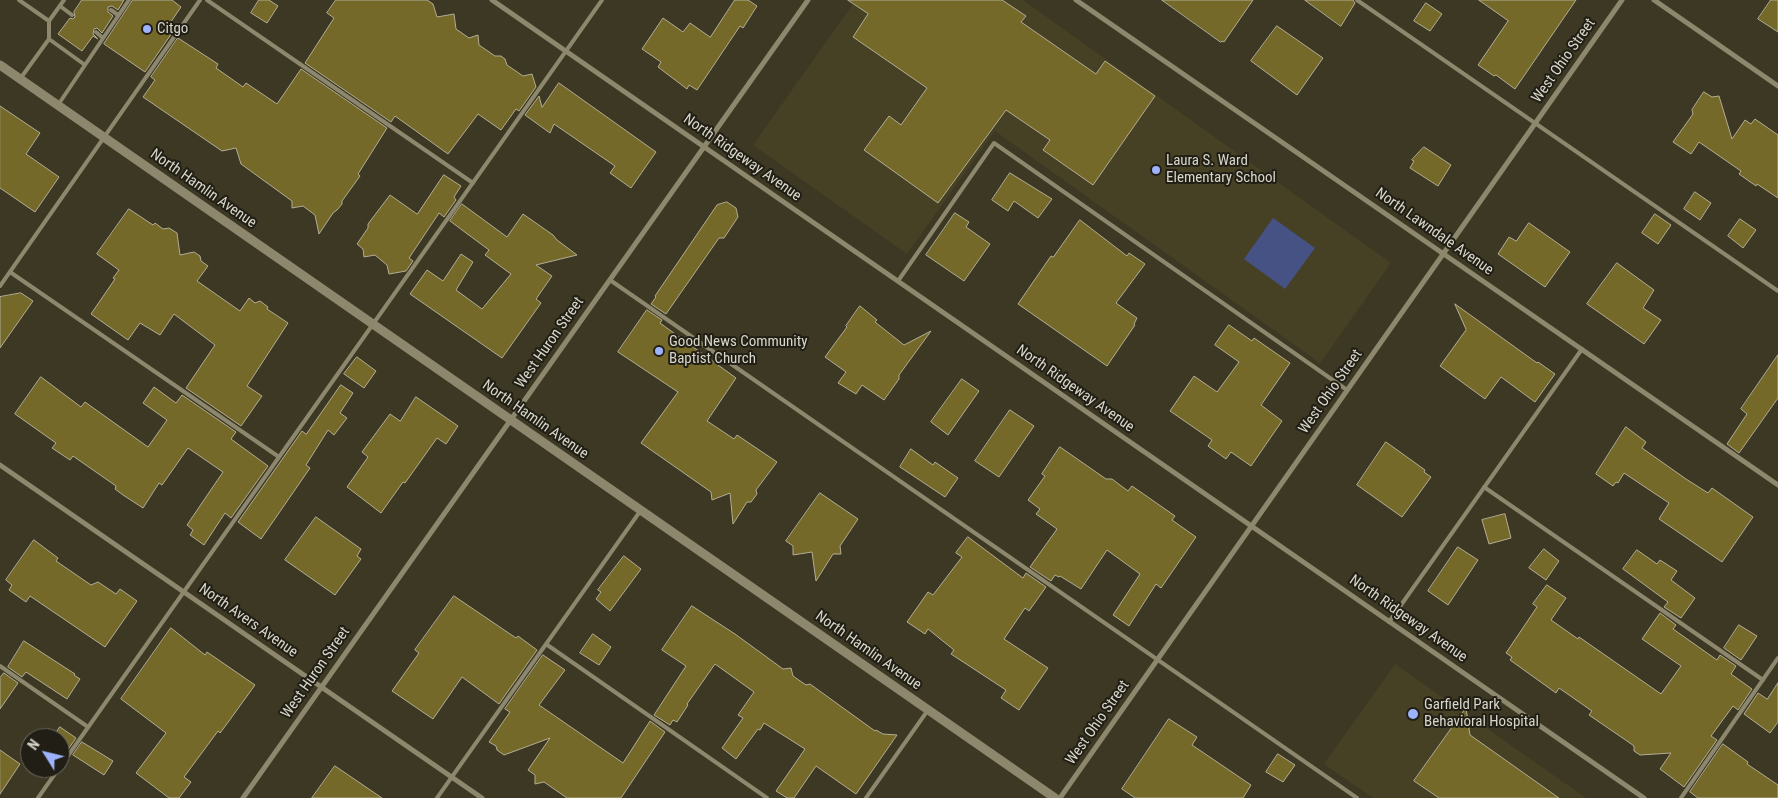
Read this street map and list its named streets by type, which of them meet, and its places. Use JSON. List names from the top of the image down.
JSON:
{
  "streets": {
    "street": [
      "West Ohio Street",
      "North Ridgeway Avenue",
      "North Hamlin Avenue",
      "North Lawndale Avenue",
      "West Huron Street",
      "North Avers Avenue"
    ]
  },
  "crossings": [
    ["West Ohio Street", "North Ridgeway Avenue"],
    ["West Ohio Street", "North Lawndale Avenue"],
    ["North Ridgeway Avenue", "West Huron Street"],
    ["North Hamlin Avenue", "West Huron Street"],
    ["West Huron Street", "North Avers Avenue"]
  ],
  "places": [
    "Citgo",
    "Laura S. Ward Elementary School",
    "Good News Community Baptist Church",
    "Garfield Park Behavioral Hospital"
  ],
  "north": "top left"
}
